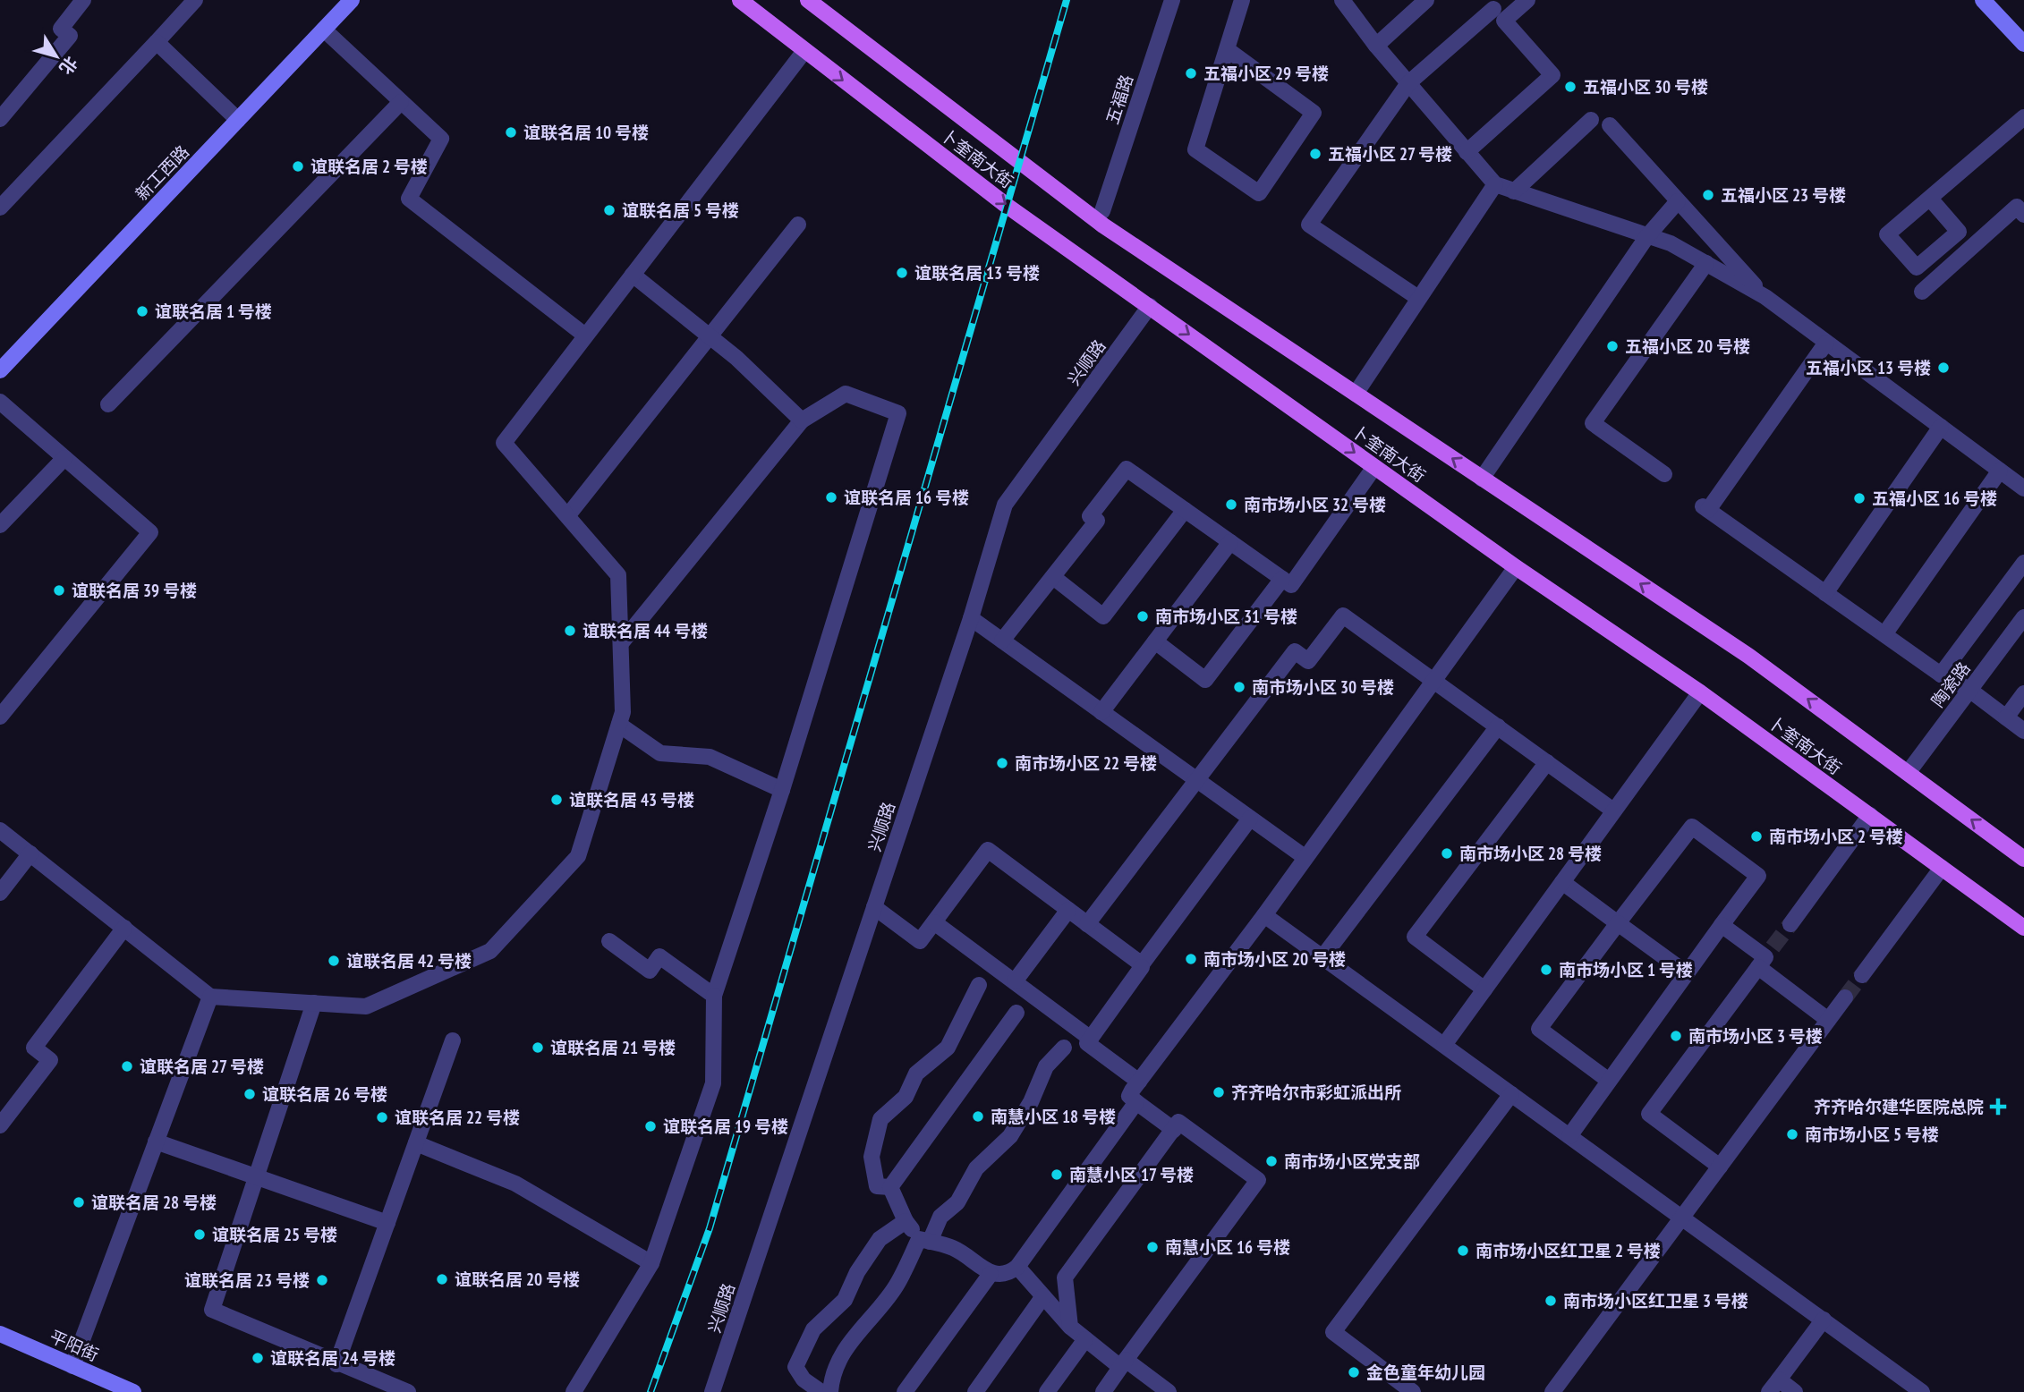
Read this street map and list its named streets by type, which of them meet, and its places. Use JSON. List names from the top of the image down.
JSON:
{
  "streets": {
    "main road": ["卜奎南大街", "新工西路", "平阳街"],
    "street": ["五福路", "兴顺路", "陶瓷路"]
  },
  "crossings": [
    ["卜奎南大街", "兴顺路"],
    ["卜奎南大街", "陶瓷路"]
  ],
  "places": {
    "other": [
      "五福小区 29 号楼",
      "五福小区 30 号楼",
      "谊联名居 10 号楼",
      "五福小区 27 号楼",
      "谊联名居 2 号楼",
      "五福小区 23 号楼",
      "谊联名居 5 号楼",
      "谊联名居 13 号楼",
      "谊联名居 1 号楼",
      "五福小区 20 号楼",
      "五福小区 13 号楼",
      "谊联名居 16 号楼",
      "五福小区 16 号楼",
      "南市场小区 32 号楼",
      "谊联名居 39 号楼",
      "南市场小区 31 号楼",
      "谊联名居 44 号楼",
      "南市场小区 30 号楼",
      "南市场小区 22 号楼",
      "谊联名居 43 号楼",
      "南市场小区 2 号楼",
      "南市场小区 28 号楼",
      "南市场小区 20 号楼",
      "谊联名居 42 号楼",
      "南市场小区 1 号楼",
      "南市场小区 3 号楼",
      "谊联名居 21 号楼",
      "谊联名居 27 号楼",
      "齐齐哈尔市彩虹派出所",
      "谊联名居 26 号楼",
      "南慧小区 18 号楼",
      "谊联名居 22 号楼",
      "谊联名居 19 号楼",
      "南市场小区 5 号楼",
      "南市场小区党支部",
      "南慧小区 17 号楼",
      "谊联名居 28 号楼",
      "谊联名居 25 号楼",
      "南慧小区 16 号楼",
      "南市场小区红卫星 2 号楼",
      "谊联名居 20 号楼",
      "谊联名居 23 号楼",
      "南市场小区红卫星 3 号楼",
      "谊联名居 24 号楼",
      "金色童年幼儿园"
    ],
    "health": ["齐齐哈尔建华医院总院"]
  },
  "north": "bottom right"
}
